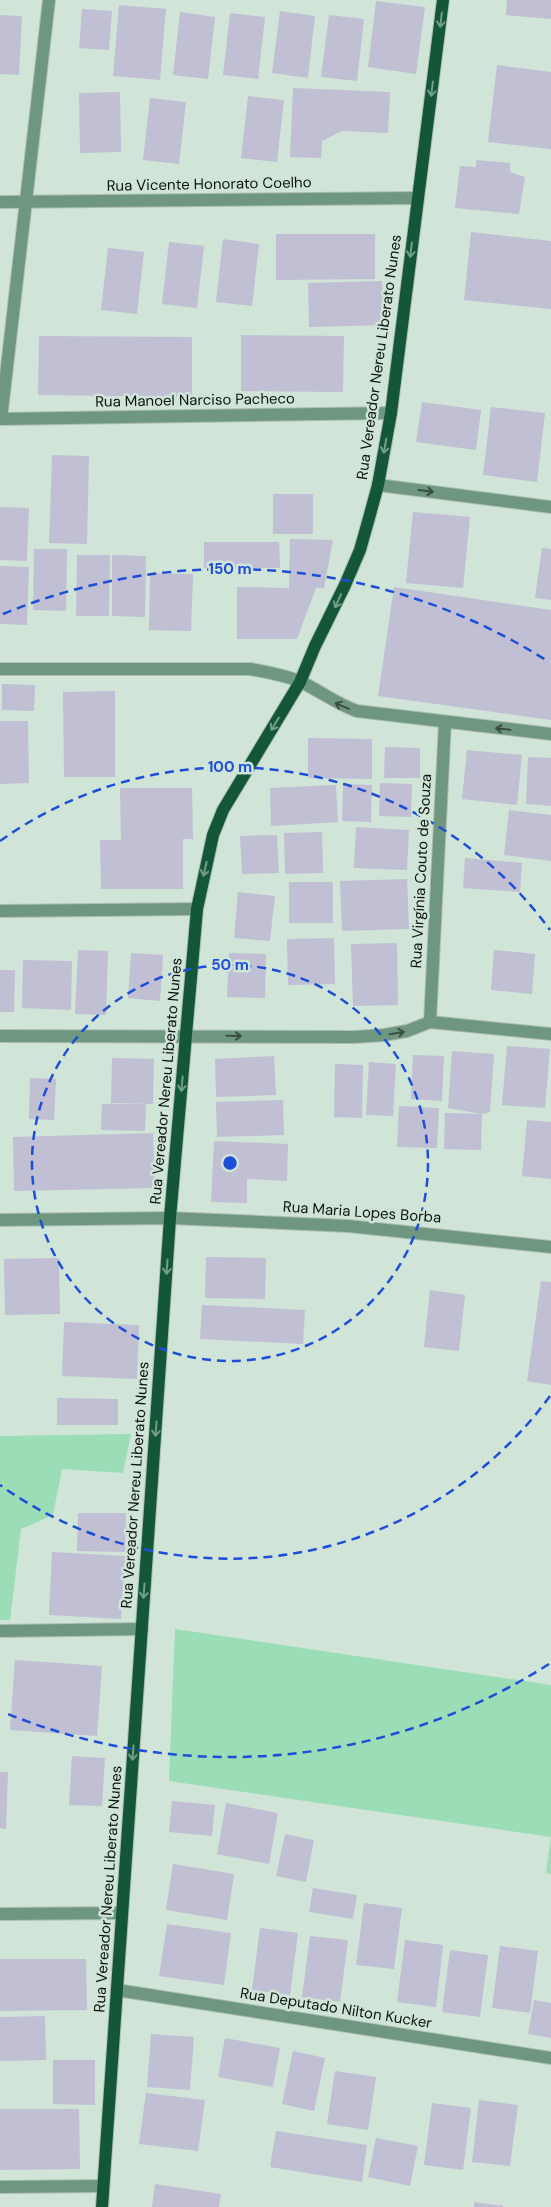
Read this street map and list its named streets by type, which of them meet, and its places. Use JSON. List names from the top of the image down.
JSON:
{
  "streets": {
    "main road": ["Rua Vereador Nereu Liberato Nunes"],
    "street": [
      "Rua Vicente Honorato Coelho",
      "Rua Manoel Narciso Pacheco",
      "Rua Virgínia Couto de Souza",
      "Rua Maria Lopes Borba",
      "Rua Deputado Nilton Kucker"
    ]
  },
  "crossings": [
    ["Rua Vicente Honorato Coelho", "Rua Vereador Nereu Liberato Nunes"],
    ["Rua Vereador Nereu Liberato Nunes", "Rua Manoel Narciso Pacheco"],
    ["Rua Vereador Nereu Liberato Nunes", "Rua Maria Lopes Borba"],
    ["Rua Vereador Nereu Liberato Nunes", "Rua Deputado Nilton Kucker"]
  ],
  "one_way": ["Rua Vereador Nereu Liberato Nunes"],
  "rings": ["150 m", "100 m", "50 m"]
}
